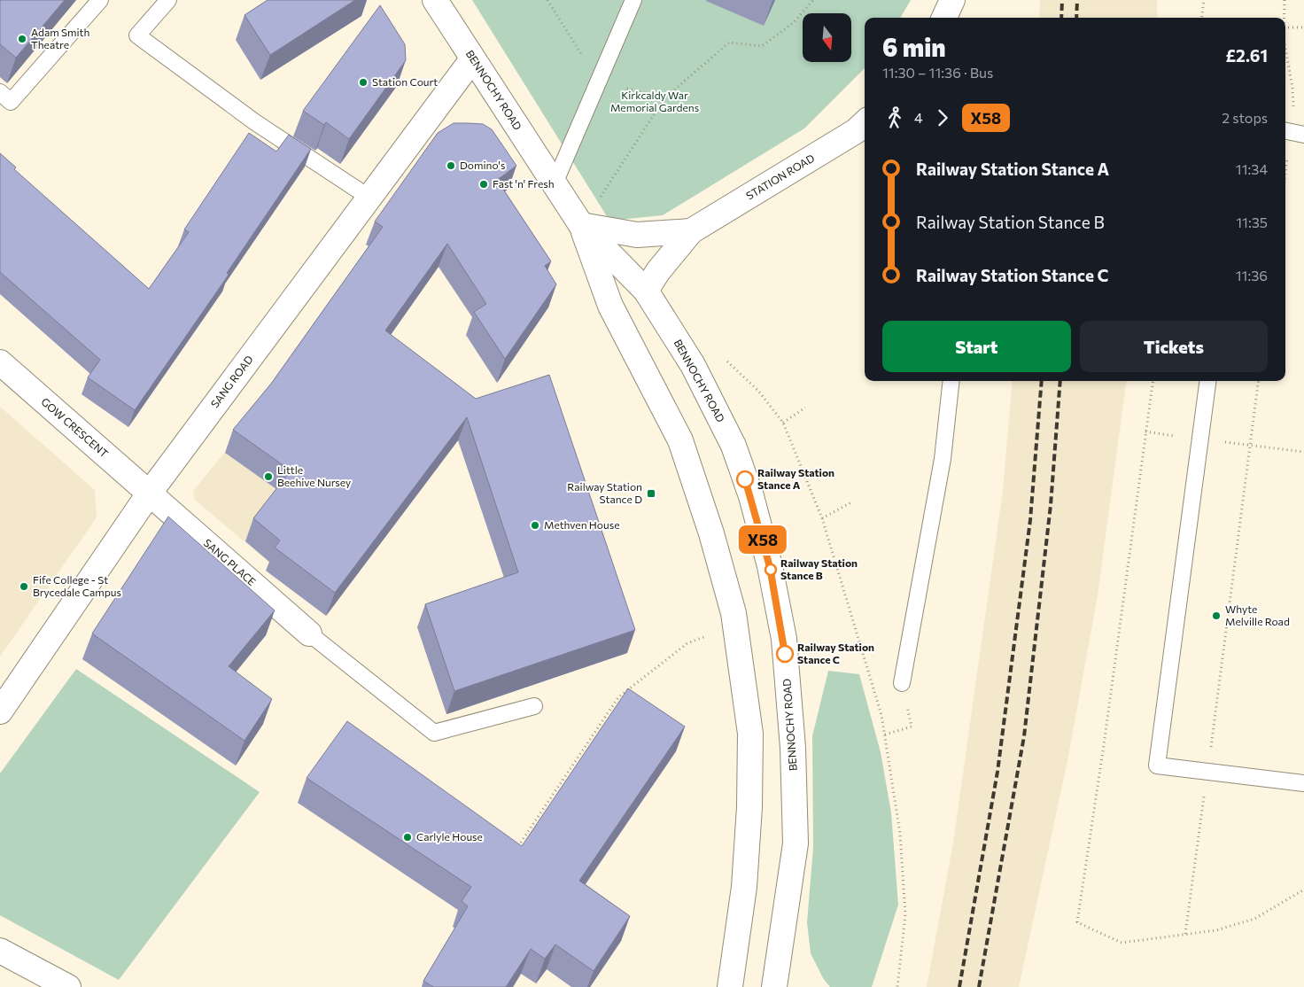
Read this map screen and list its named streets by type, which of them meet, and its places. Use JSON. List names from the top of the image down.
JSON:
{
  "streets": {
    "main road": [
      "BENNOCHY ROAD",
      "STATION ROAD",
      "SANG ROAD",
      "GOW CRESCENT",
      "SANG PLACE"
    ]
  },
  "crossings": [
    ["BENNOCHY ROAD", "STATION ROAD"],
    ["BENNOCHY ROAD", "SANG ROAD"],
    ["SANG ROAD", "GOW CRESCENT"],
    ["SANG ROAD", "SANG PLACE"],
    ["GOW CRESCENT", "SANG PLACE"]
  ],
  "parks": ["Kirkcaldy War Memorial Gardens"],
  "places": {
    "other": [
      "Adam Smith Theatre",
      "Station Court",
      "Domino's",
      "Fast 'n' Fresh",
      "Little Beehive Nursey",
      "Railway Station Stance A",
      "Methven House",
      "Railway Station Stance B",
      "Fife College - St Brycedale Campus",
      "Whyte Melville Road",
      "Railway Station Stance C",
      "Carlyle House"
    ],
    "transit": ["Railway Station Stance D"]
  },
  "lines": ["bus line X58"],
  "north": "bottom",
  "page": {
    "on_map": "X58",
    "heading": ["6 min", "11:30 – 11:36 · Bus", "£2.61"],
    "legs": ["4", "X58", "2 stops"],
    "list": [
      {
        "name": "Railway Station Stance A",
        "value": "11:34"
      },
      {
        "name": "Railway Station Stance B",
        "value": "11:35"
      },
      {
        "name": "Railway Station Stance C",
        "value": "11:36"
      }
    ],
    "buttons": ["Start", "Tickets"]
  }
}
